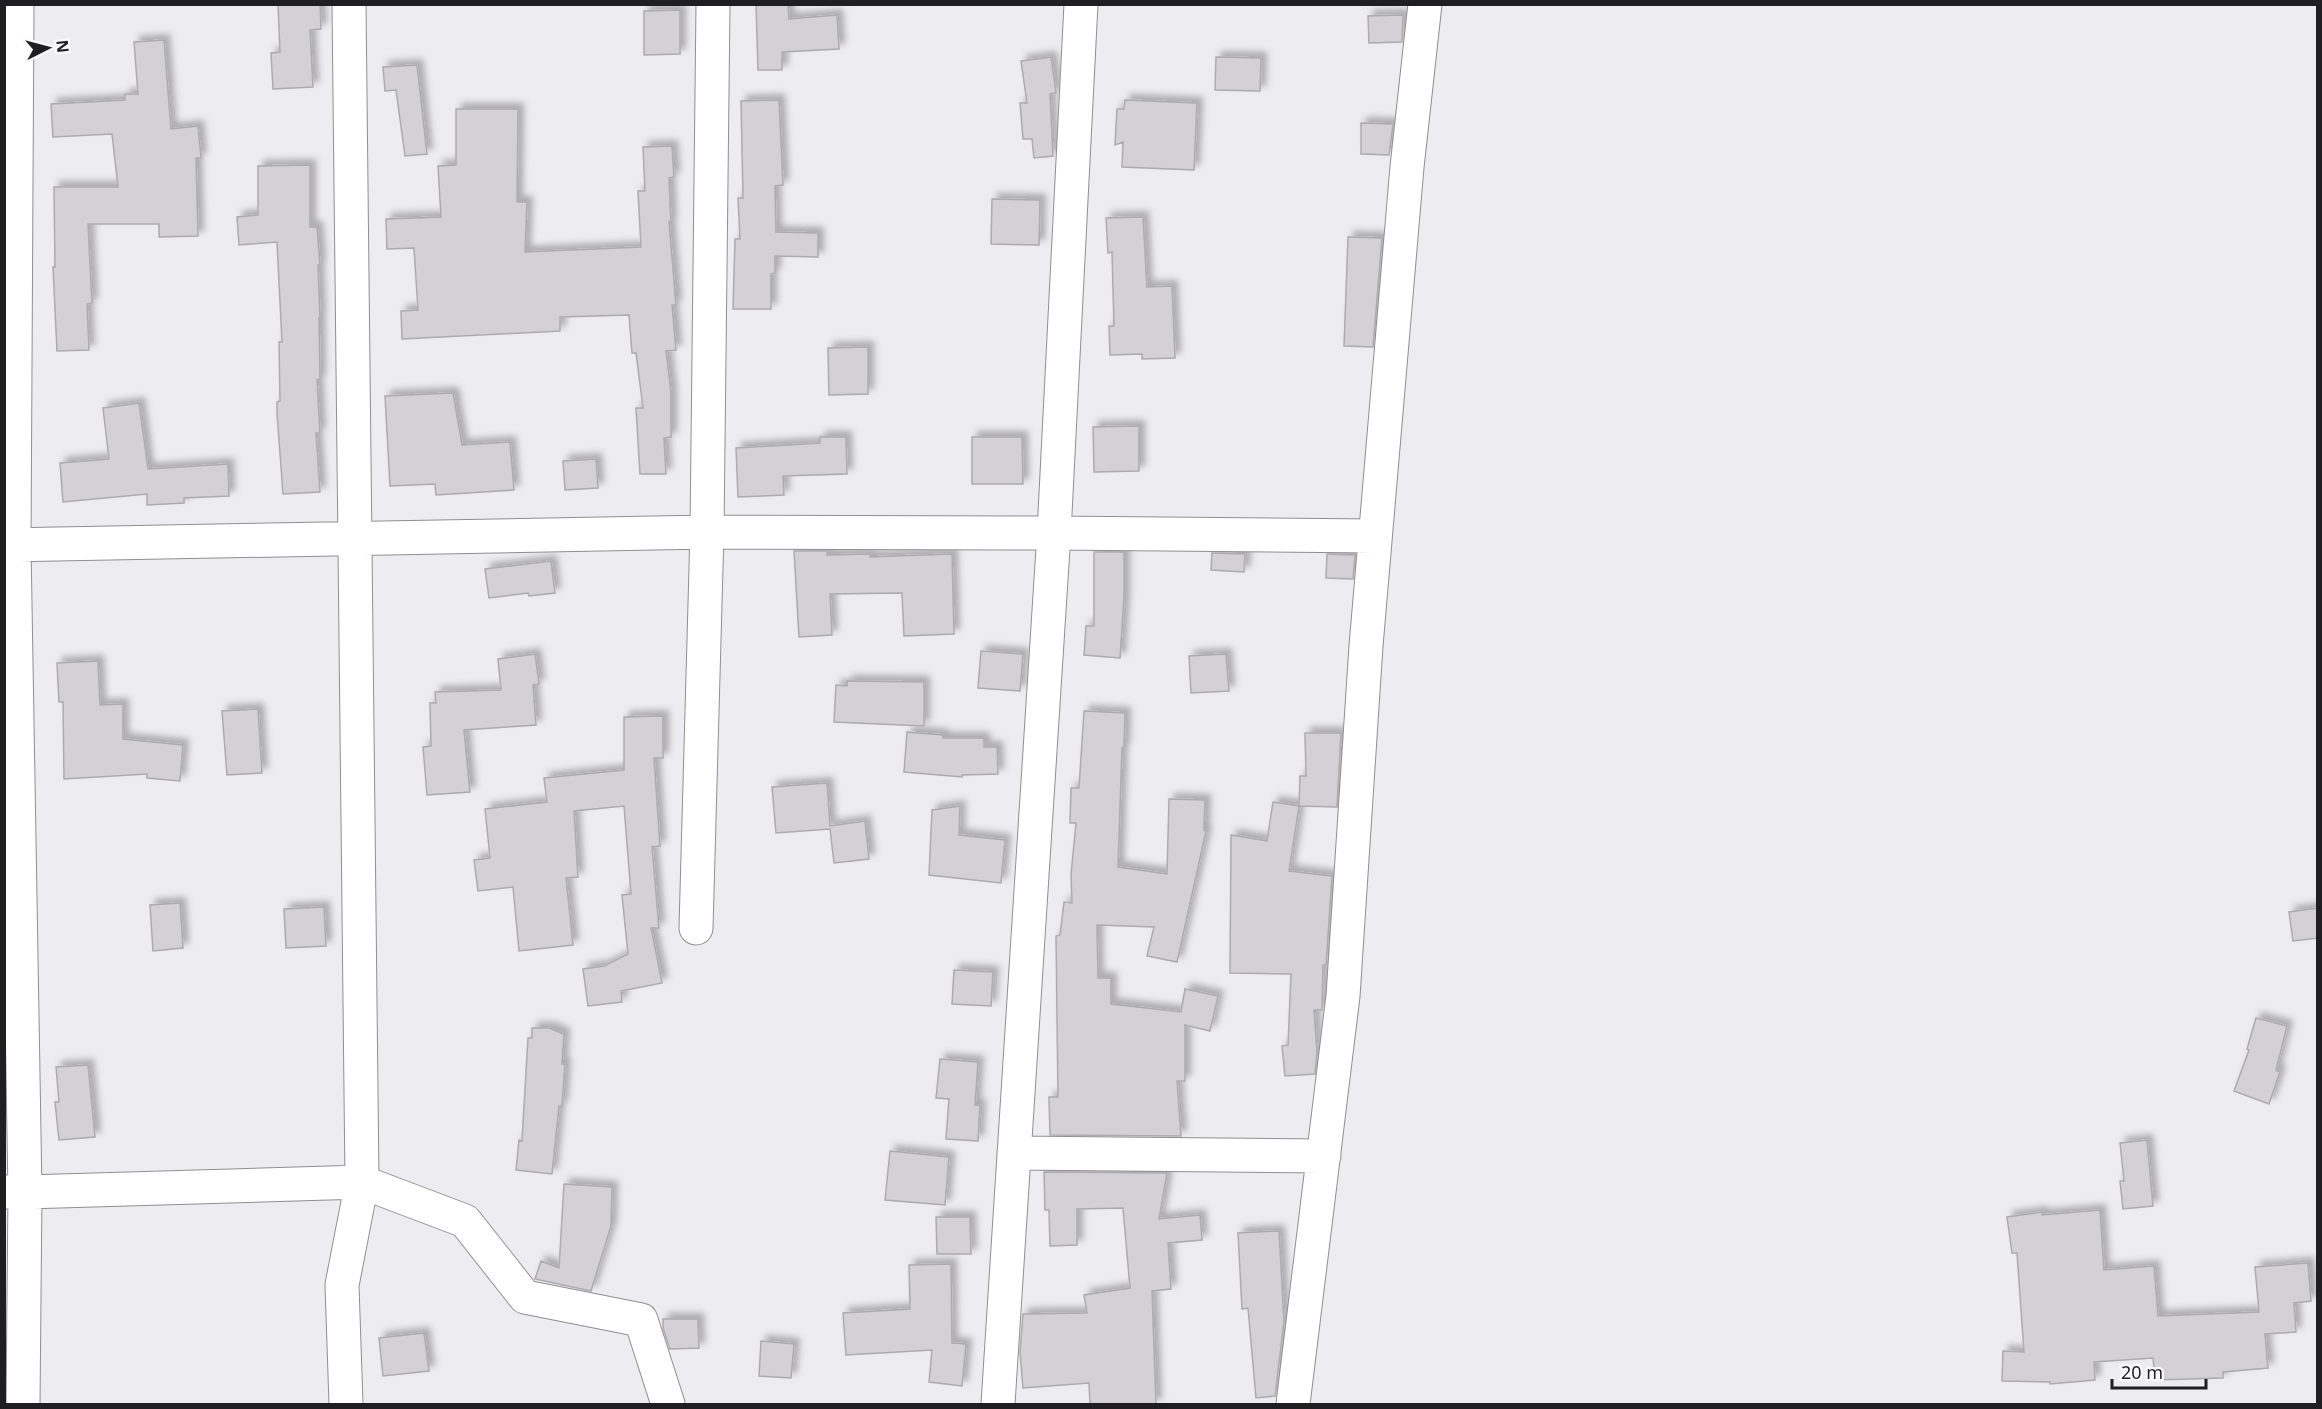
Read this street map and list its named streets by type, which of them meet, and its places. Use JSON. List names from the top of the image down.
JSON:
{
  "scale_bar": "20 m",
  "north": "right"
}
